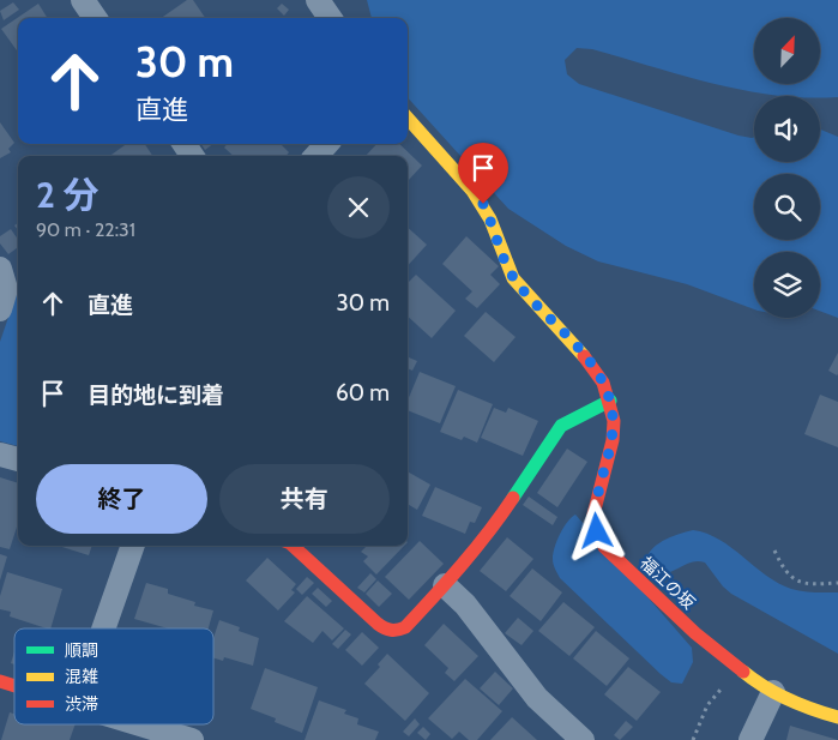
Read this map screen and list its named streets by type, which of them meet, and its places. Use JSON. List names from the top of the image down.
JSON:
{
  "streets": {
    "street": ["福江の坂"]
  },
  "legend": ["順調", "混雑", "渋滞"],
  "north": "top right",
  "page": {
    "turn": ["30 m", "直進"],
    "heading": ["2 分", "90 m · 22:31"],
    "list": [
      {
        "name": "直進",
        "value": "30 m"
      },
      {
        "name": "目的地に到着",
        "value": "60 m"
      }
    ],
    "buttons": ["終了", "共有"]
  }
}
